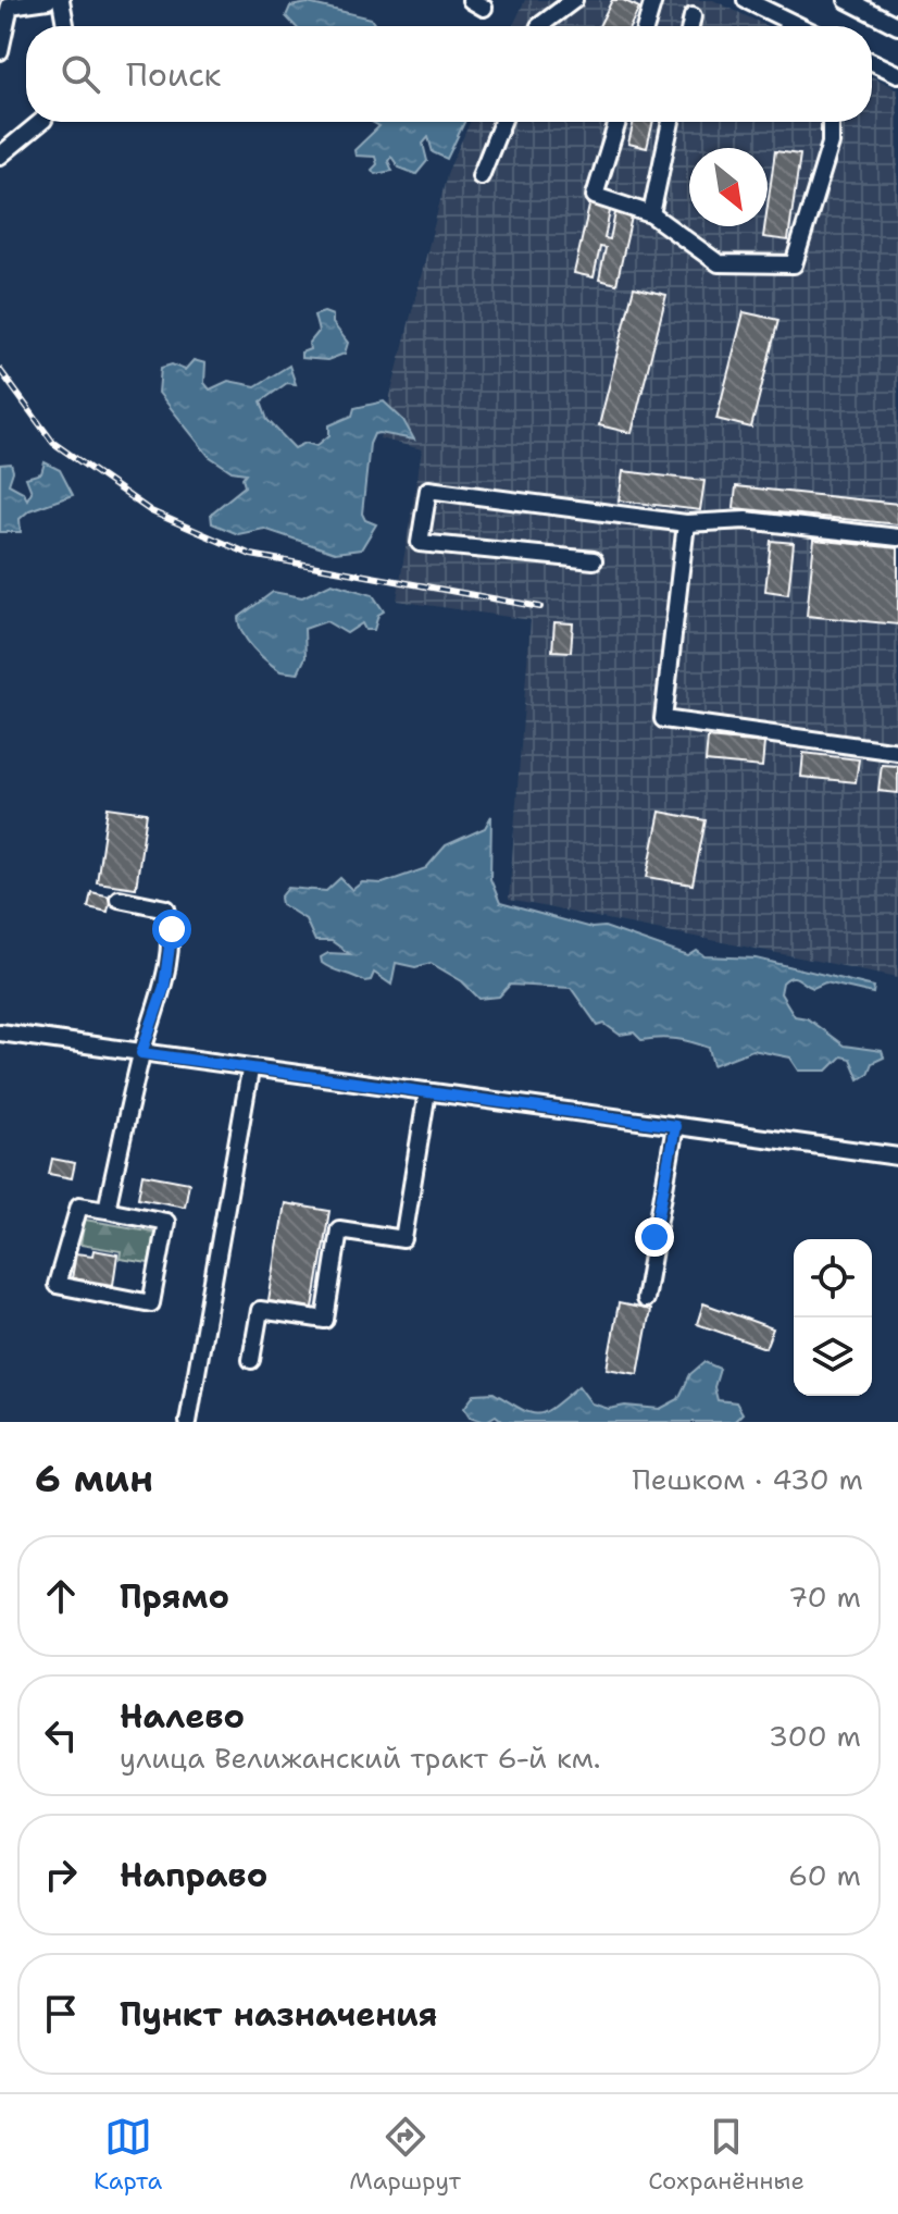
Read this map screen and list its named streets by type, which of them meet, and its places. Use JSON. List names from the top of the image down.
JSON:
{
  "north": "bottom right",
  "page": {
    "search": "Поиск",
    "heading": ["6 мин", "Пешком · 430 m"],
    "list": [
      ["Прямо", "70 m"],
      ["Налево", "улица Велижанский тракт 6-й км.", "300 m"],
      ["Направо", "60 m"],
      "Пункт назначения"
    ],
    "nav": ["Карта", "Маршрут", "Сохранённые"]
  }
}
